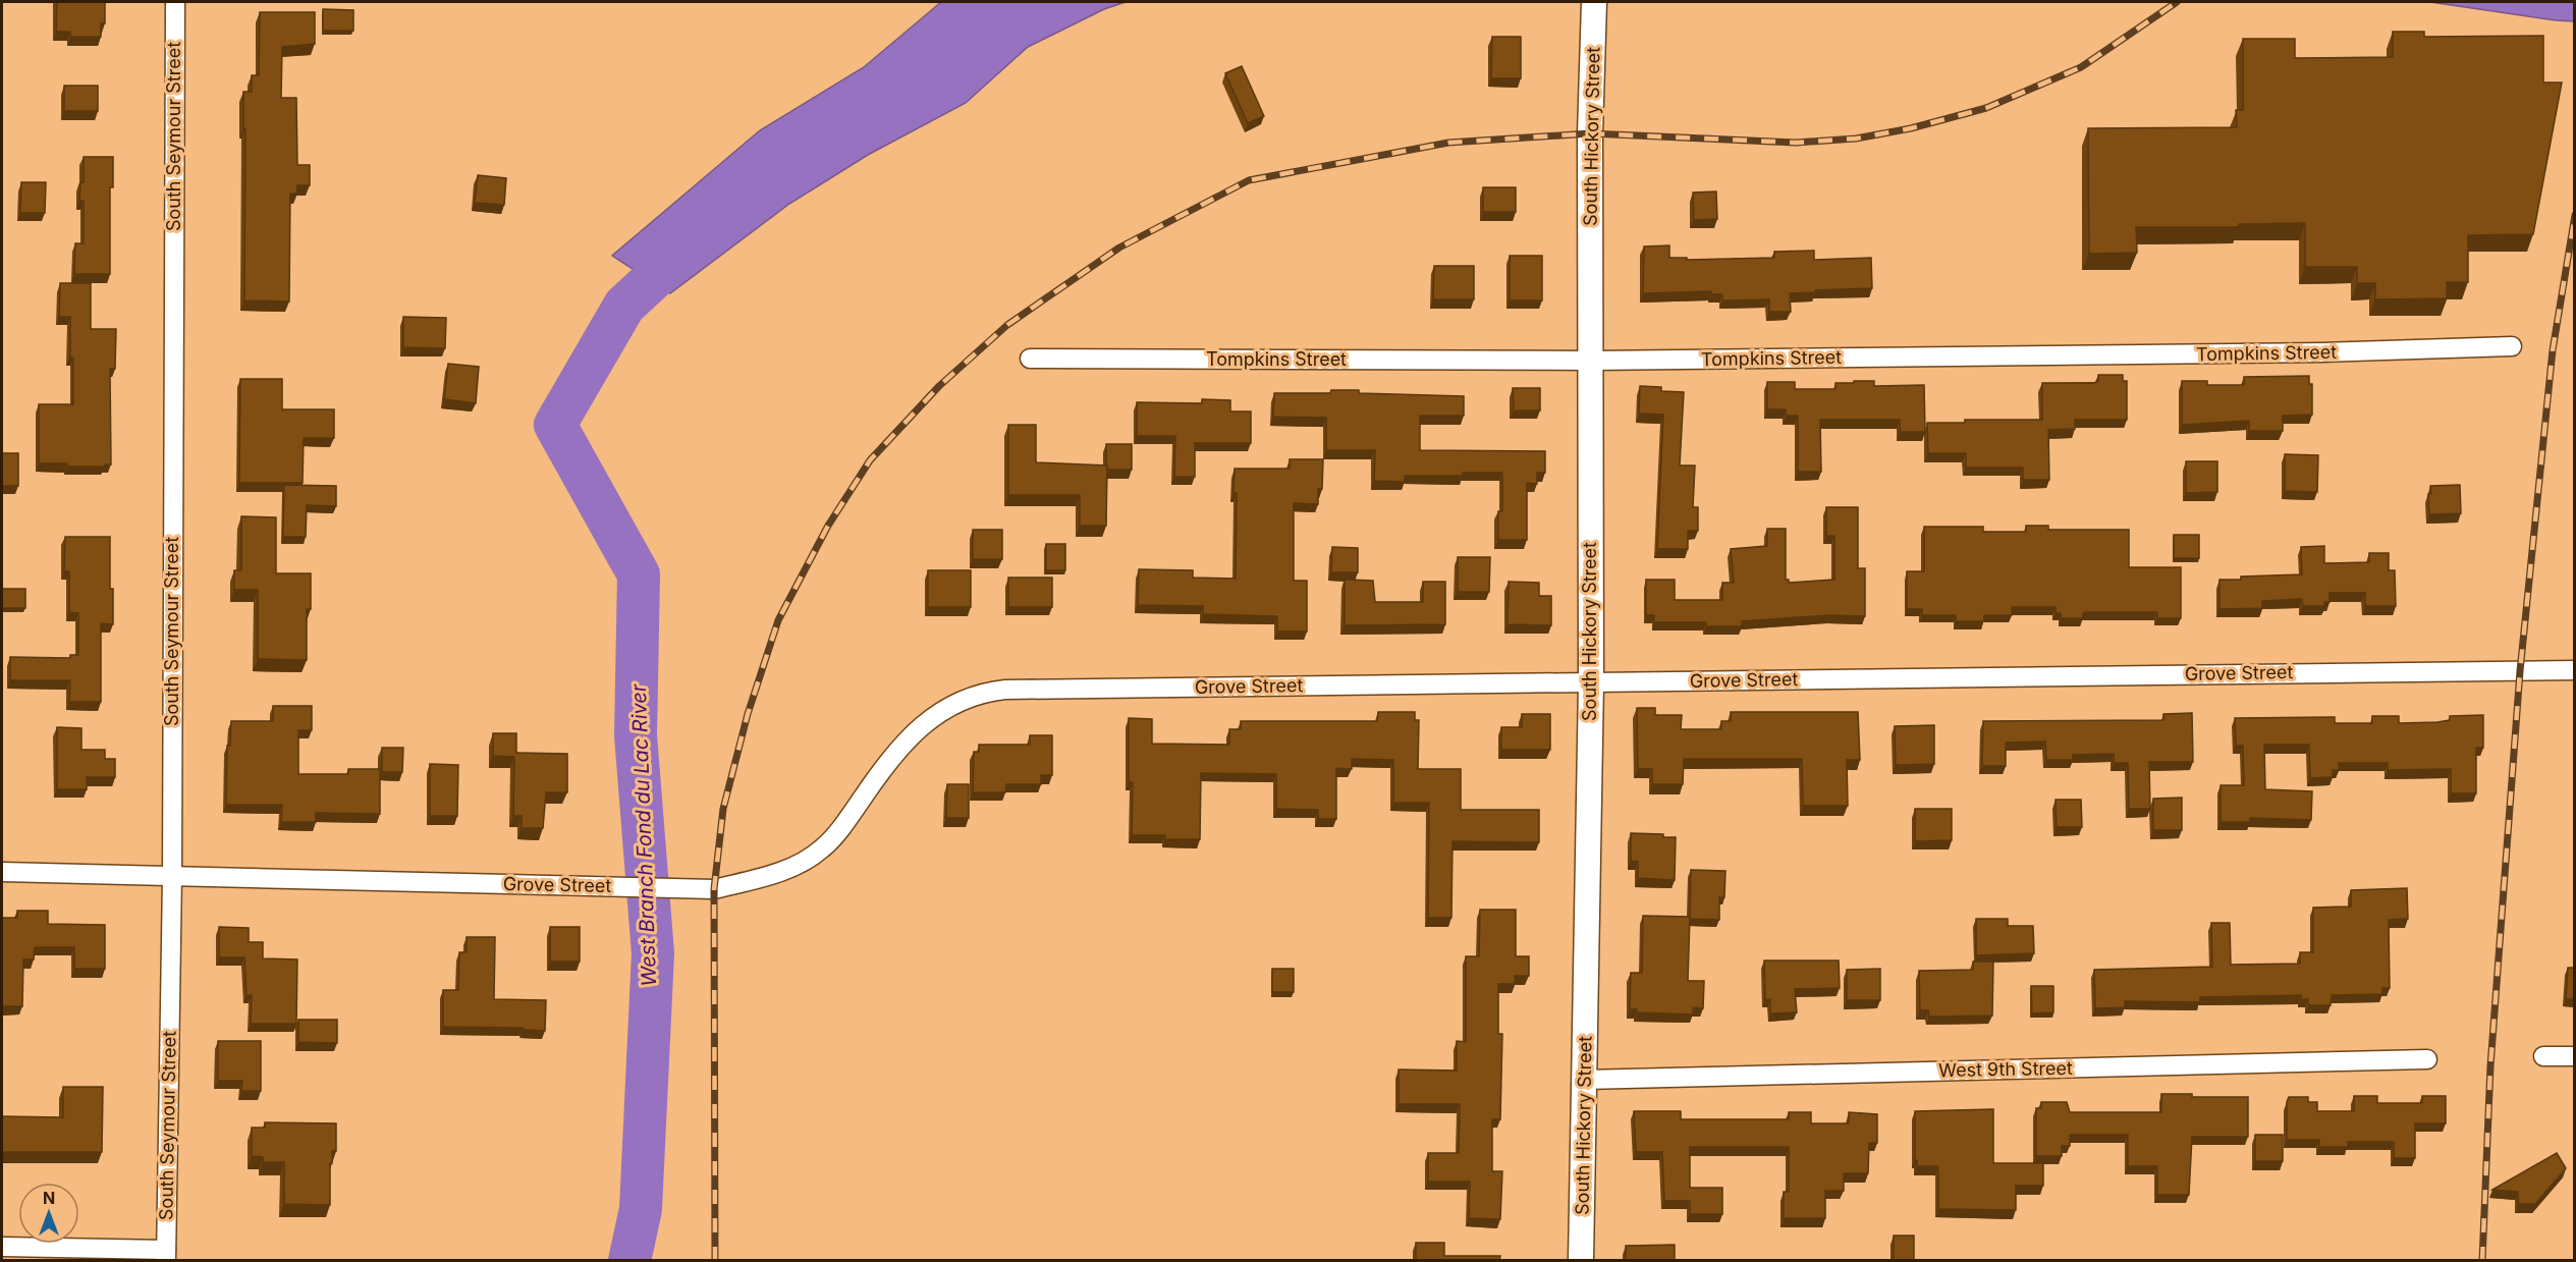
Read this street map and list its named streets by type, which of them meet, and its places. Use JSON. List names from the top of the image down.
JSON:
{
  "streets": {
    "street": [
      "South Seymour Street",
      "South Hickory Street",
      "Tompkins Street",
      "Grove Street",
      "West 9th Street"
    ]
  },
  "crossings": [
    ["South Seymour Street", "Grove Street"],
    ["South Hickory Street", "Tompkins Street"],
    ["South Hickory Street", "Grove Street"],
    ["South Hickory Street", "West 9th Street"]
  ],
  "water": ["West Branch Fond du Lac River"],
  "north": "top"
}
